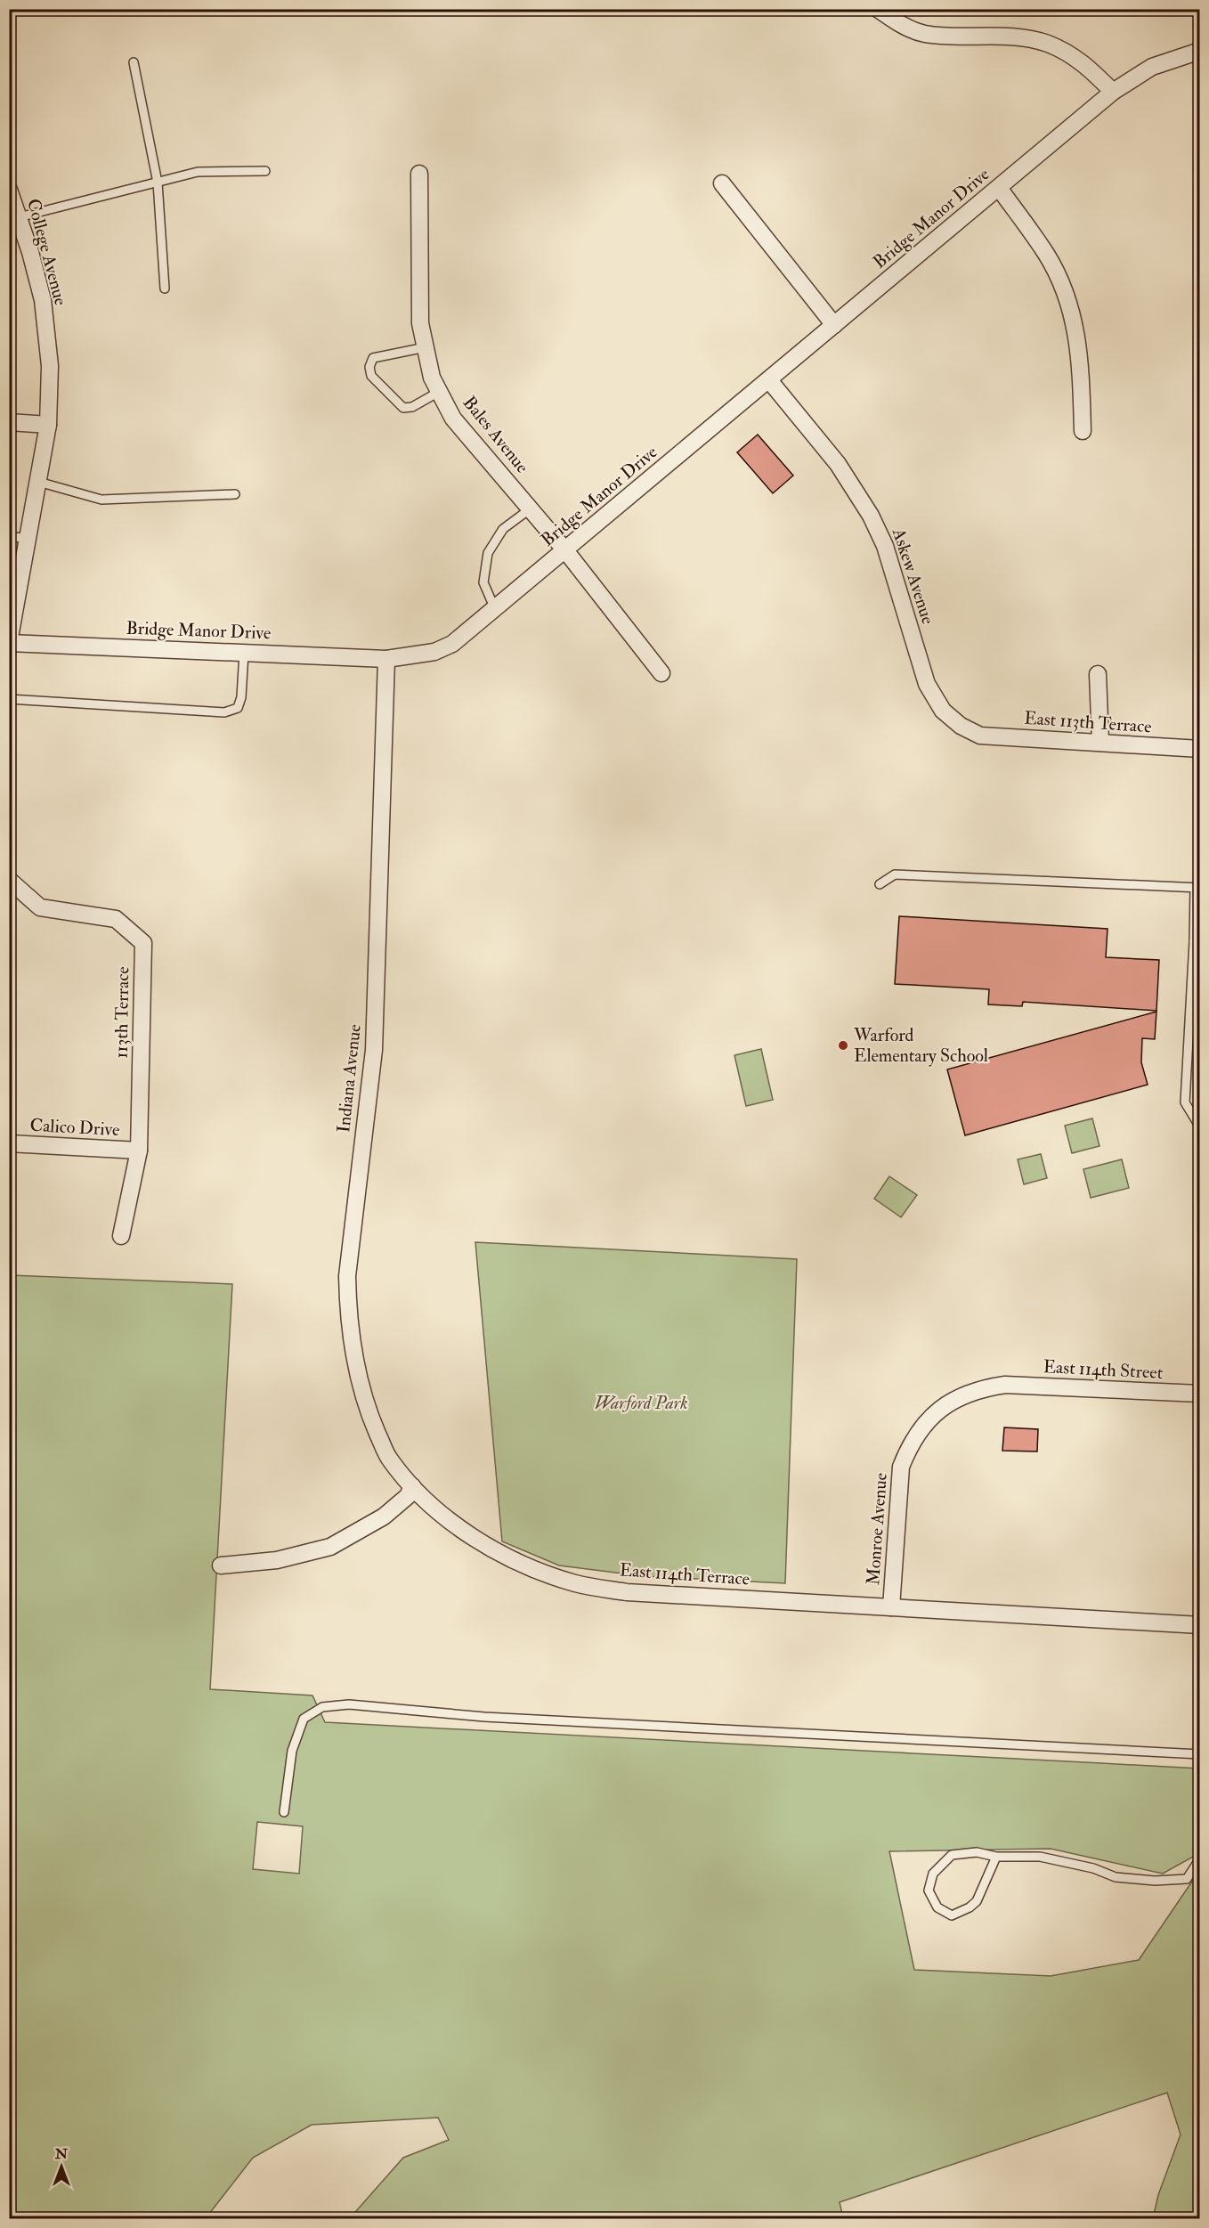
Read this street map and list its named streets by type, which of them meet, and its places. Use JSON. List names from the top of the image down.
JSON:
{
  "streets": {
    "street": [
      "Bridge Manor Drive",
      "College Avenue",
      "Bales Avenue",
      "Askew Avenue",
      "East 113th Terrace",
      "113th Terrace",
      "Indiana Avenue",
      "Calico Drive",
      "East 114th Street",
      "Monroe Avenue",
      "East 114th Terrace"
    ]
  },
  "crossings": [
    ["Bridge Manor Drive", "College Avenue"],
    ["Bridge Manor Drive", "Bales Avenue"],
    ["Bridge Manor Drive", "Askew Avenue"],
    ["Bridge Manor Drive", "Indiana Avenue"],
    ["Askew Avenue", "East 113th Terrace"],
    ["113th Terrace", "Calico Drive"],
    ["Indiana Avenue", "East 114th Terrace"],
    ["East 114th Street", "Monroe Avenue"],
    ["Monroe Avenue", "East 114th Terrace"]
  ],
  "parks": ["Warford Park"],
  "places": ["Warford Elementary School"],
  "north": "top"
}
